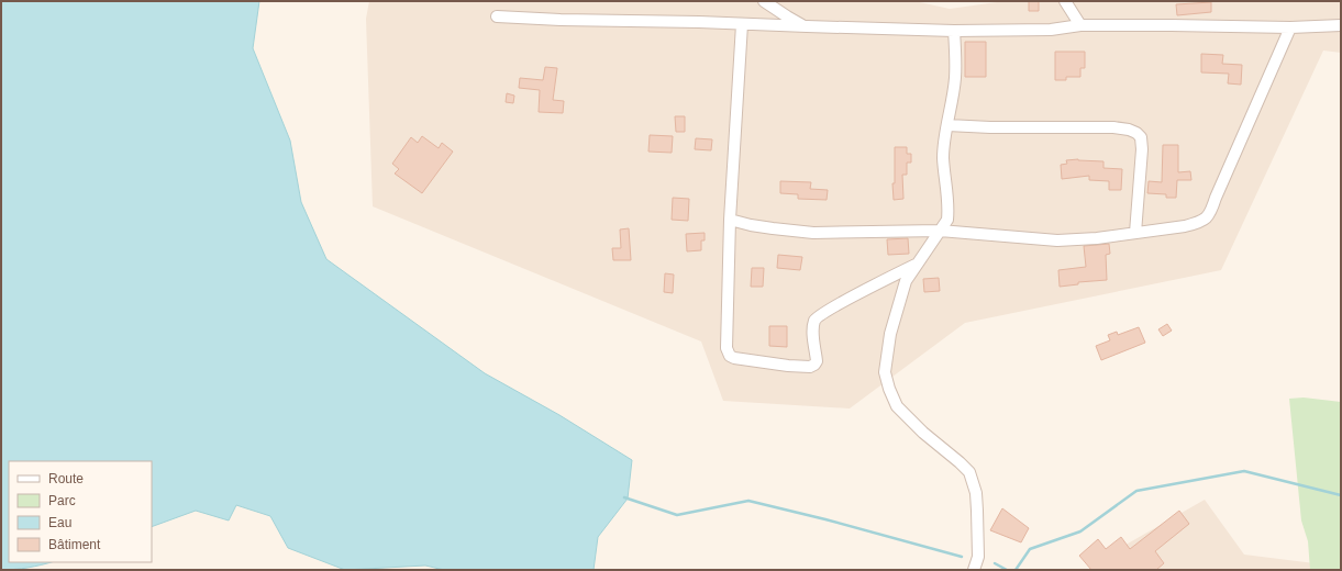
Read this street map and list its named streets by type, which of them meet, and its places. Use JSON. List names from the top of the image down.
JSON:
{
  "legend": [
    "Route",
    "Parc",
    "Eau",
    "Bâtiment"
  ]
}
